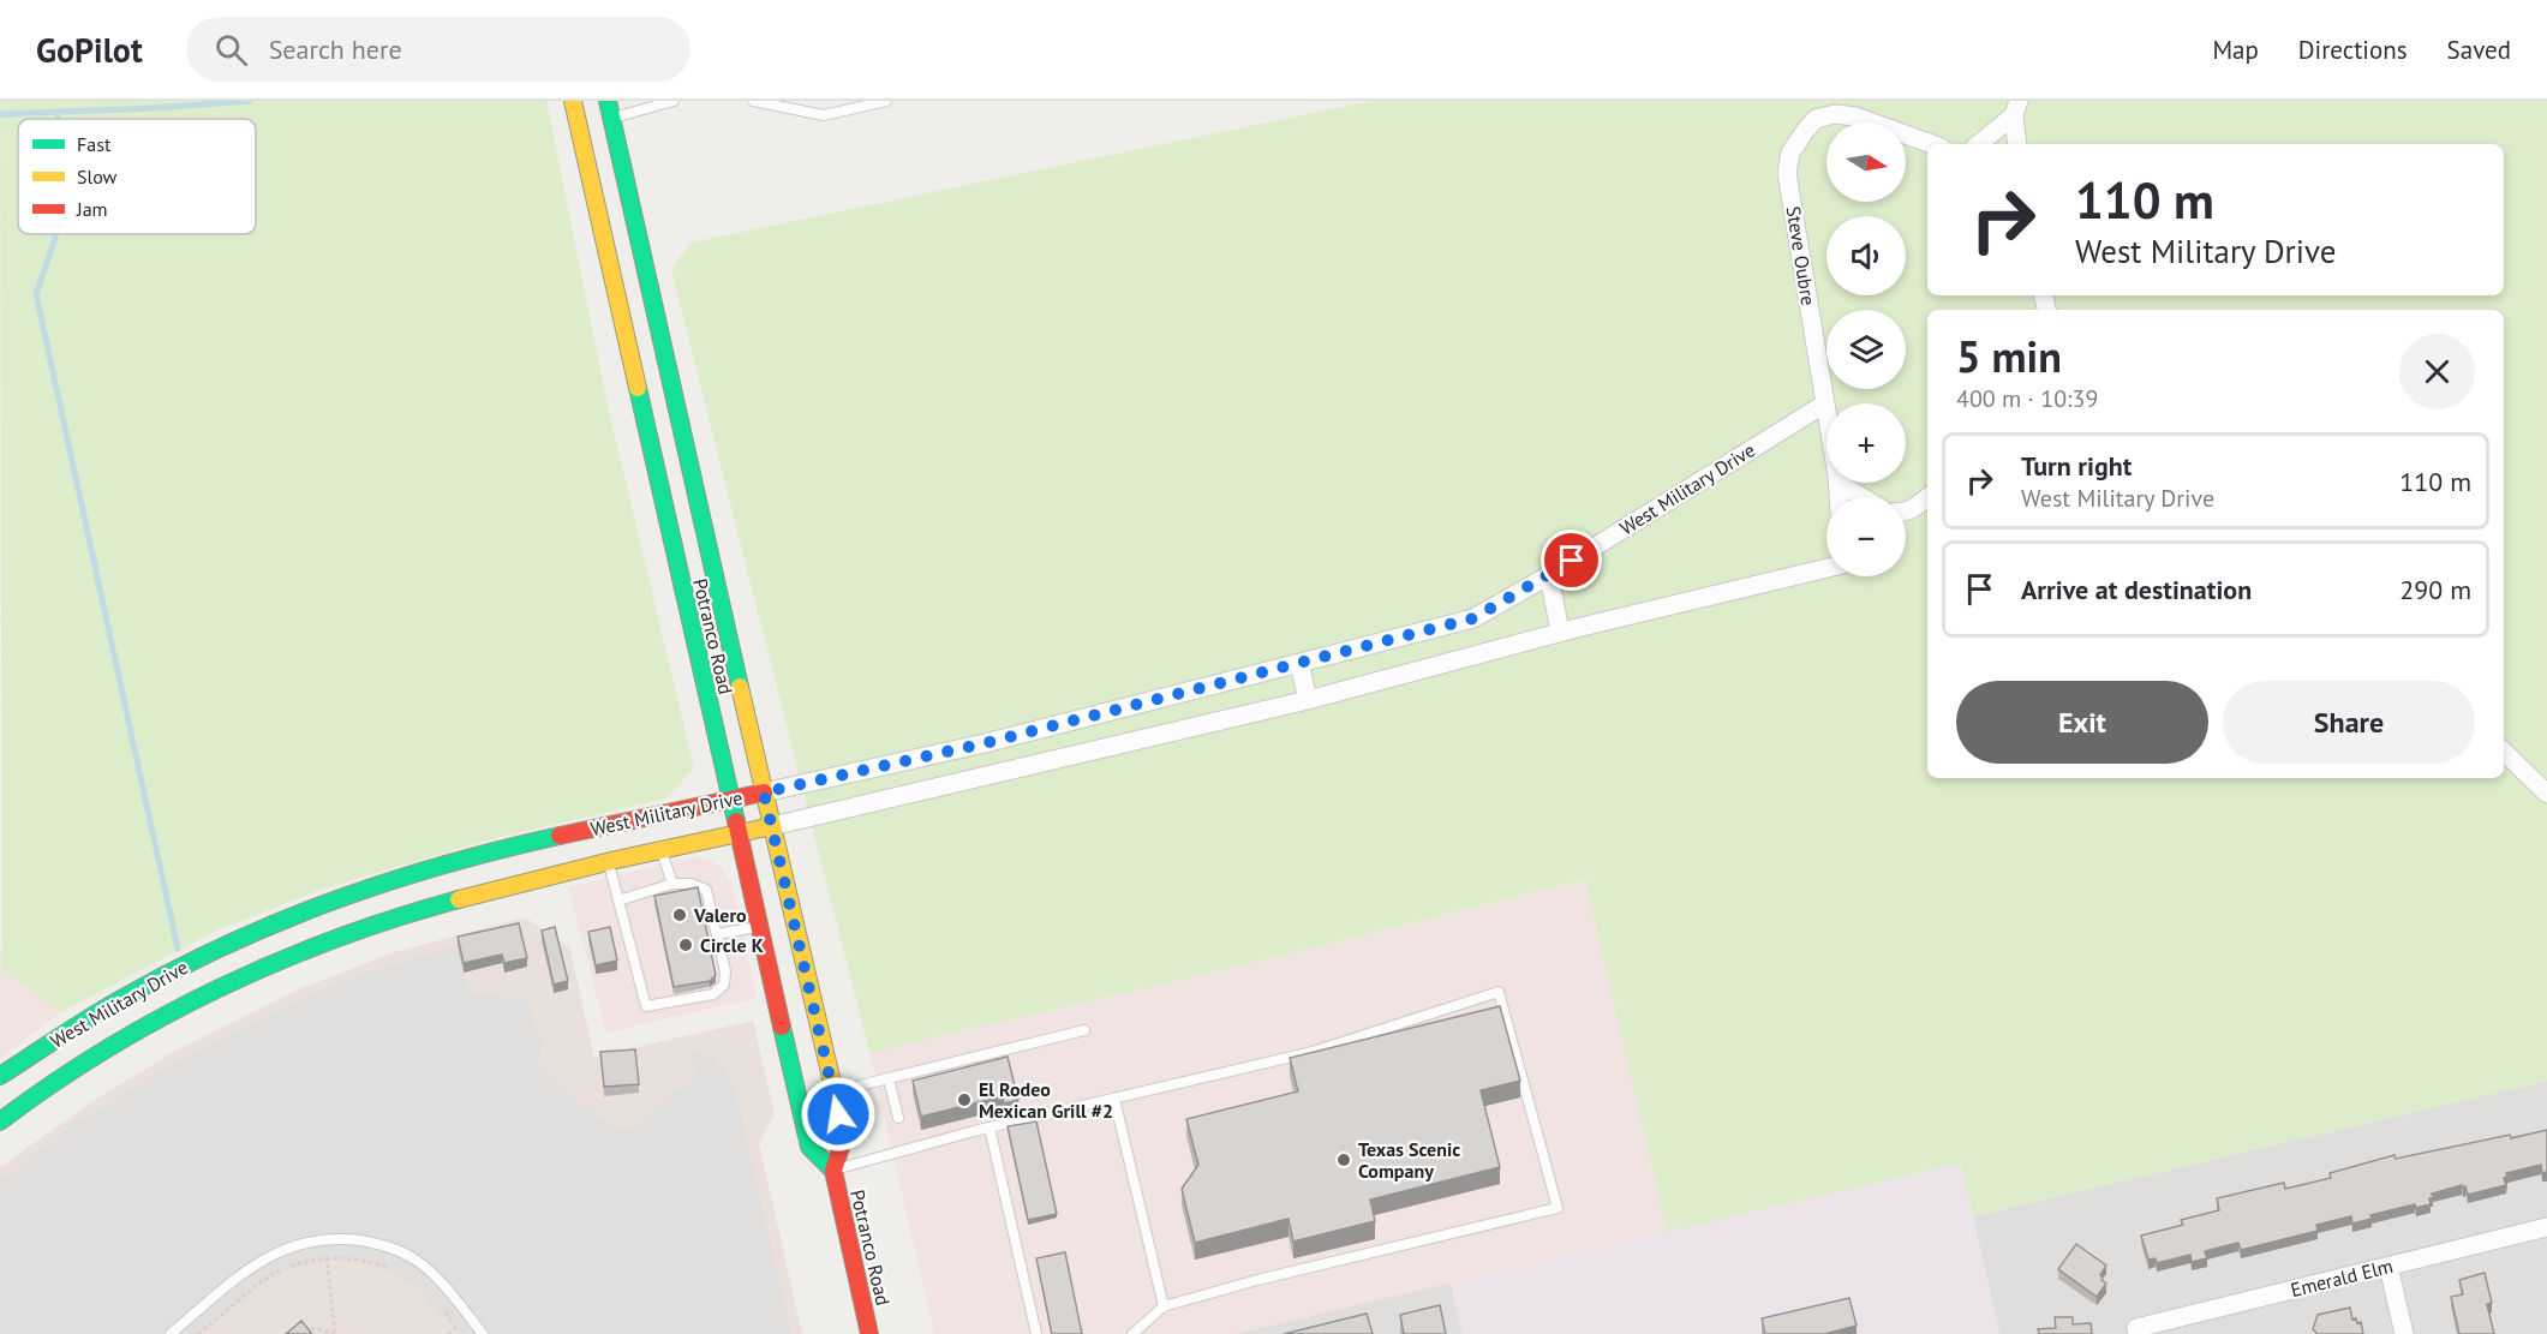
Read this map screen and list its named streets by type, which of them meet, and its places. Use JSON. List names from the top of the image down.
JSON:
{
  "streets": {
    "main road": ["West Military Drive", "Potranco Road"],
    "street": ["Steve Oubre", "Emerald Elm"]
  },
  "crossings": [
    ["Steve Oubre", "West Military Drive"],
    ["West Military Drive", "Potranco Road"]
  ],
  "places": [
    "Valero",
    "Circle K",
    "El Rodeo Mexican Grill #2",
    "Texas Scenic Company"
  ],
  "legend": ["Fast", "Slow", "Jam"],
  "north": "right",
  "page": {
    "header": "GoPilot",
    "search": "Search here",
    "nav": ["Map", "Directions", "Saved"],
    "map_buttons": ["+", "−"],
    "turn": ["110 m", "West Military Drive"],
    "heading": ["5 min", "400 m · 10:39"],
    "list": [
      {
        "name": "Turn right",
        "note": "West Military Drive",
        "value": "110 m"
      },
      {
        "name": "Arrive at destination",
        "value": "290 m"
      }
    ],
    "buttons": ["Exit", "Share"]
  }
}
